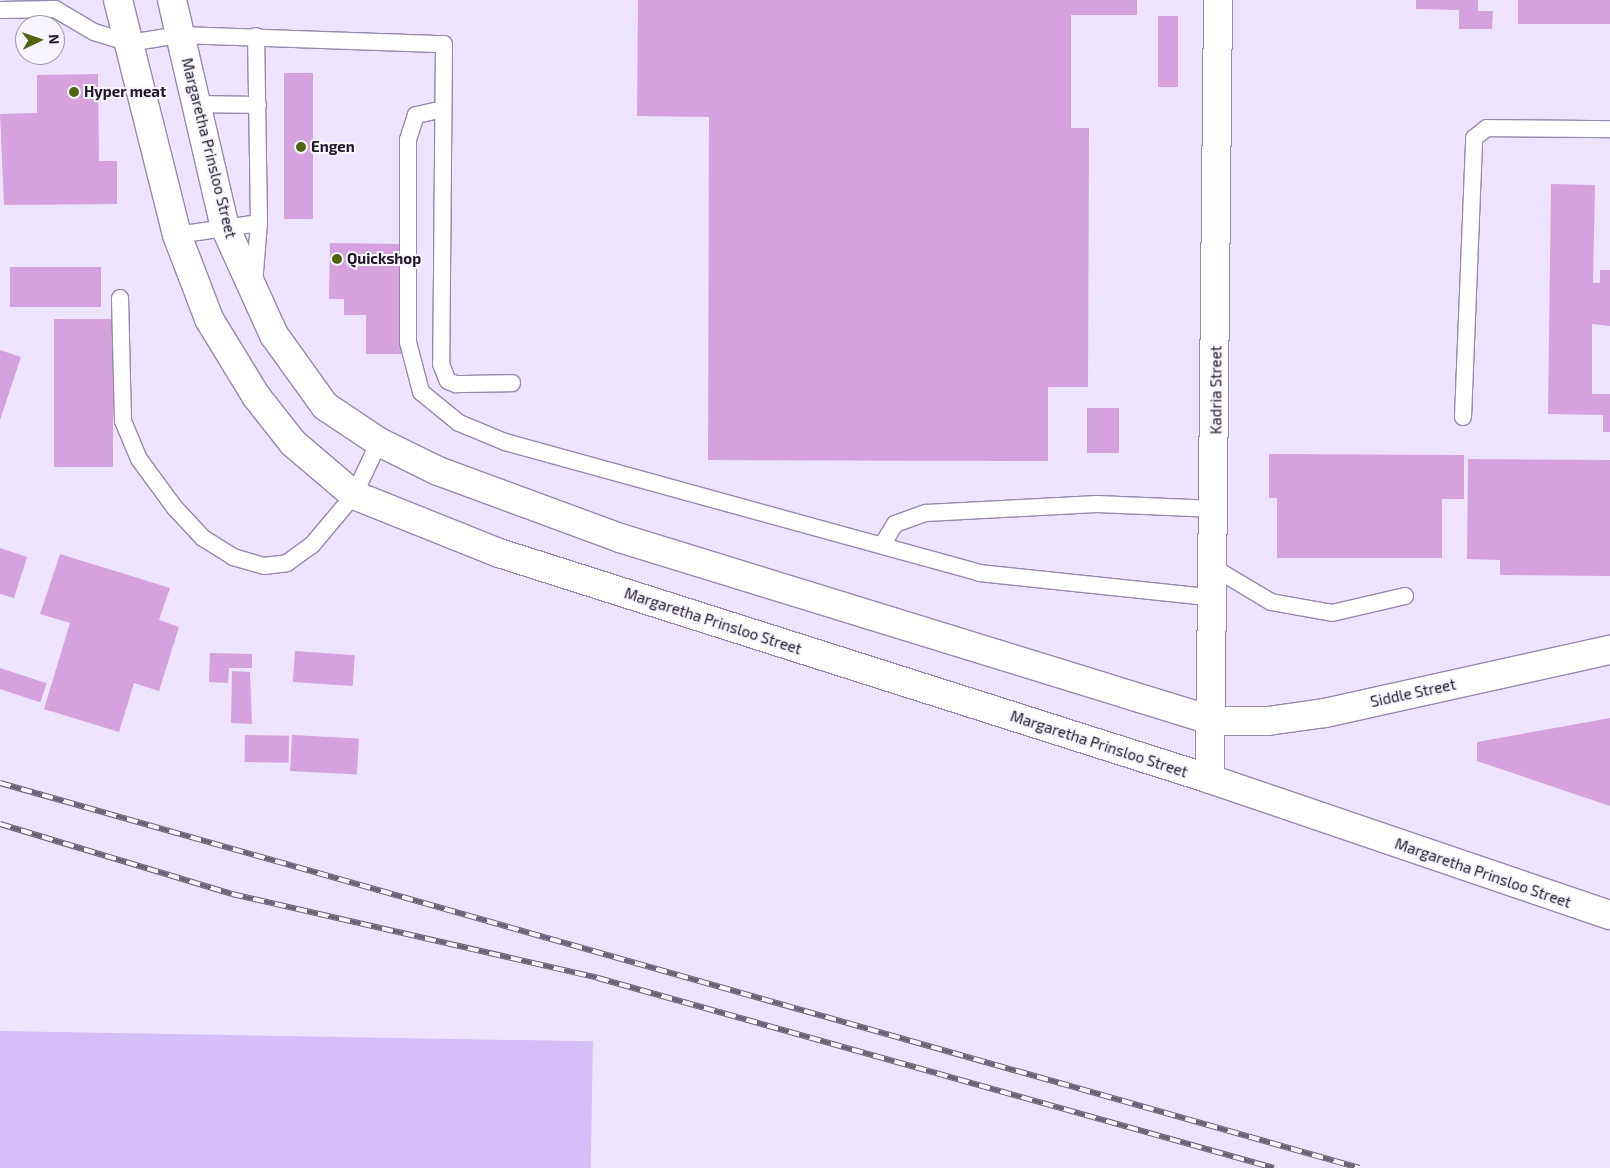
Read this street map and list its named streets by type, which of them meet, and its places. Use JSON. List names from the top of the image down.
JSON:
{
  "streets": {
    "street": ["Margaretha Prinsloo Street", "Kadria Street", "Siddle Street"]
  },
  "crossings": [
    ["Margaretha Prinsloo Street", "Kadria Street"],
    ["Margaretha Prinsloo Street", "Siddle Street"],
    ["Kadria Street", "Siddle Street"]
  ],
  "places": ["Hyper meat", "Engen", "Quickshop"],
  "north": "right"
}
